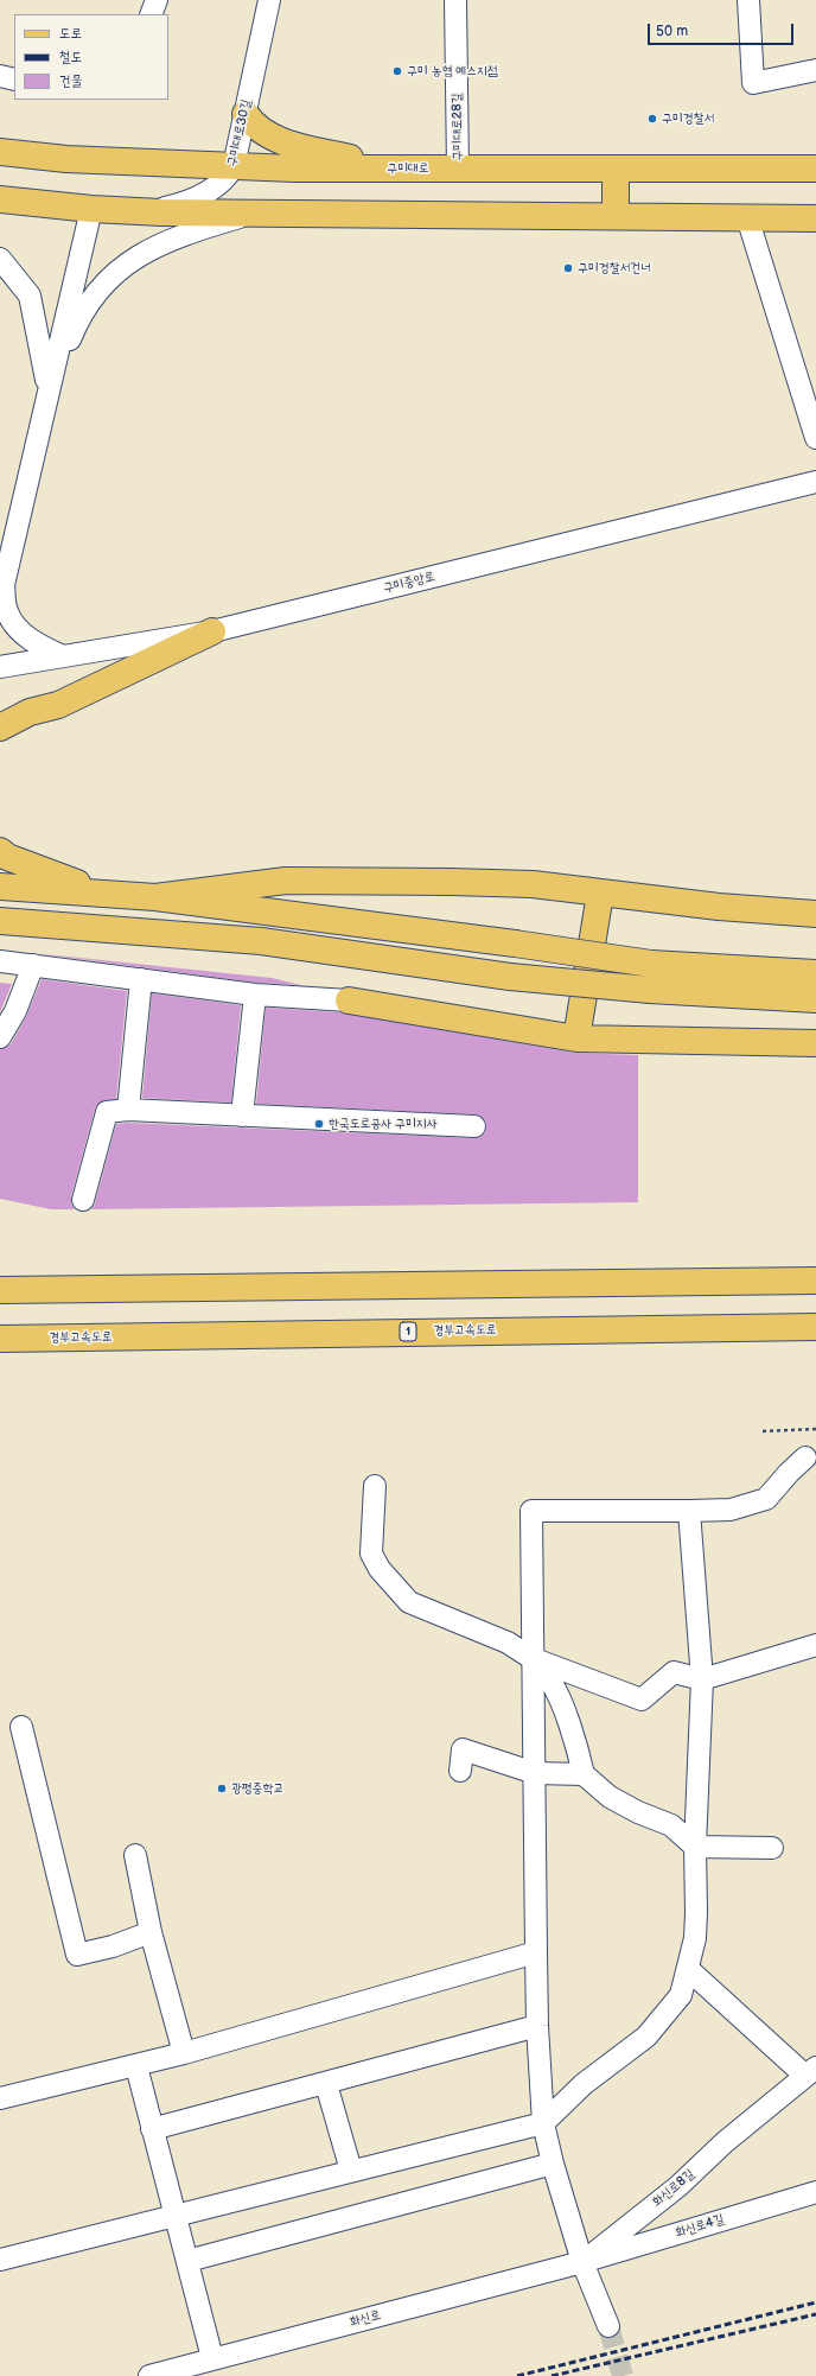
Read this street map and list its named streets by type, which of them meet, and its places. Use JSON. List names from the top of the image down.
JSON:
{
  "streets": {
    "main road": ["구미대로", "경부고속도로", "1"],
    "street": [
      "구미대로28길",
      "구미대로30길",
      "구미중앙로",
      "화신로8길",
      "화신로4길",
      "화신로"
    ]
  },
  "crossings": [
    ["구미대로28길", "구미대로"],
    ["구미대로30길", "구미대로"],
    ["화신로8길", "화신로4길"],
    ["화신로8길", "화신로"],
    ["화신로4길", "화신로"]
  ],
  "places": [
    "구미 농협 예스지점",
    "구미경찰서",
    "구미경찰서건너",
    "한국도로공사 구미지사",
    "광평중학교"
  ],
  "legend": ["도로", "철도", "건물"],
  "scale_bar": "50 m"
}
